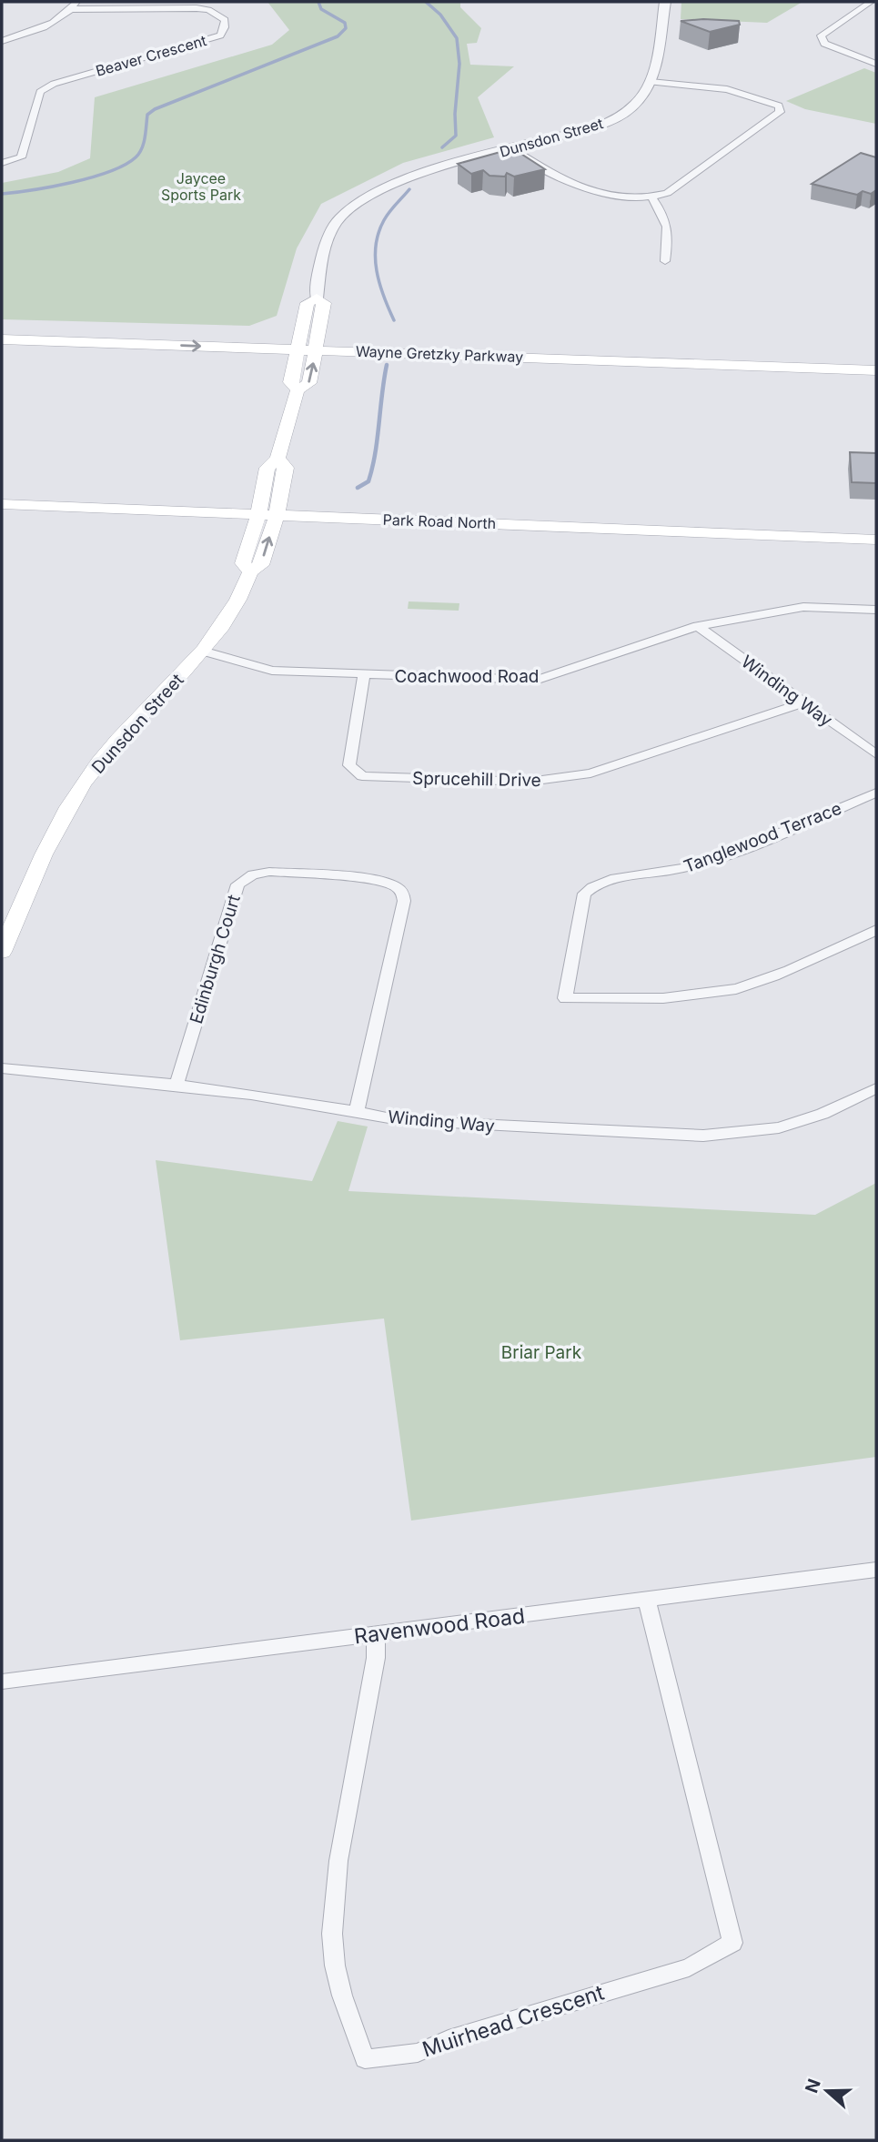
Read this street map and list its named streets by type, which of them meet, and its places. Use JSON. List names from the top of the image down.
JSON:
{
  "streets": {
    "main road": ["Dunsdon Street", "Wayne Gretzky Parkway", "Park Road North"],
    "street": [
      "Beaver Crescent",
      "Coachwood Road",
      "Winding Way",
      "Sprucehill Drive",
      "Tanglewood Terrace",
      "Edinburgh Court",
      "Ravenwood Road",
      "Muirhead Crescent"
    ]
  },
  "crossings": [
    ["Dunsdon Street", "Wayne Gretzky Parkway"],
    ["Dunsdon Street", "Park Road North"],
    ["Dunsdon Street", "Coachwood Road"],
    ["Coachwood Road", "Winding Way"],
    ["Coachwood Road", "Sprucehill Drive"],
    ["Winding Way", "Sprucehill Drive"],
    ["Winding Way", "Edinburgh Court"],
    ["Ravenwood Road", "Muirhead Crescent"]
  ],
  "parks": ["Jaycee Sports Park", "Briar Park"],
  "north": "left"
}
